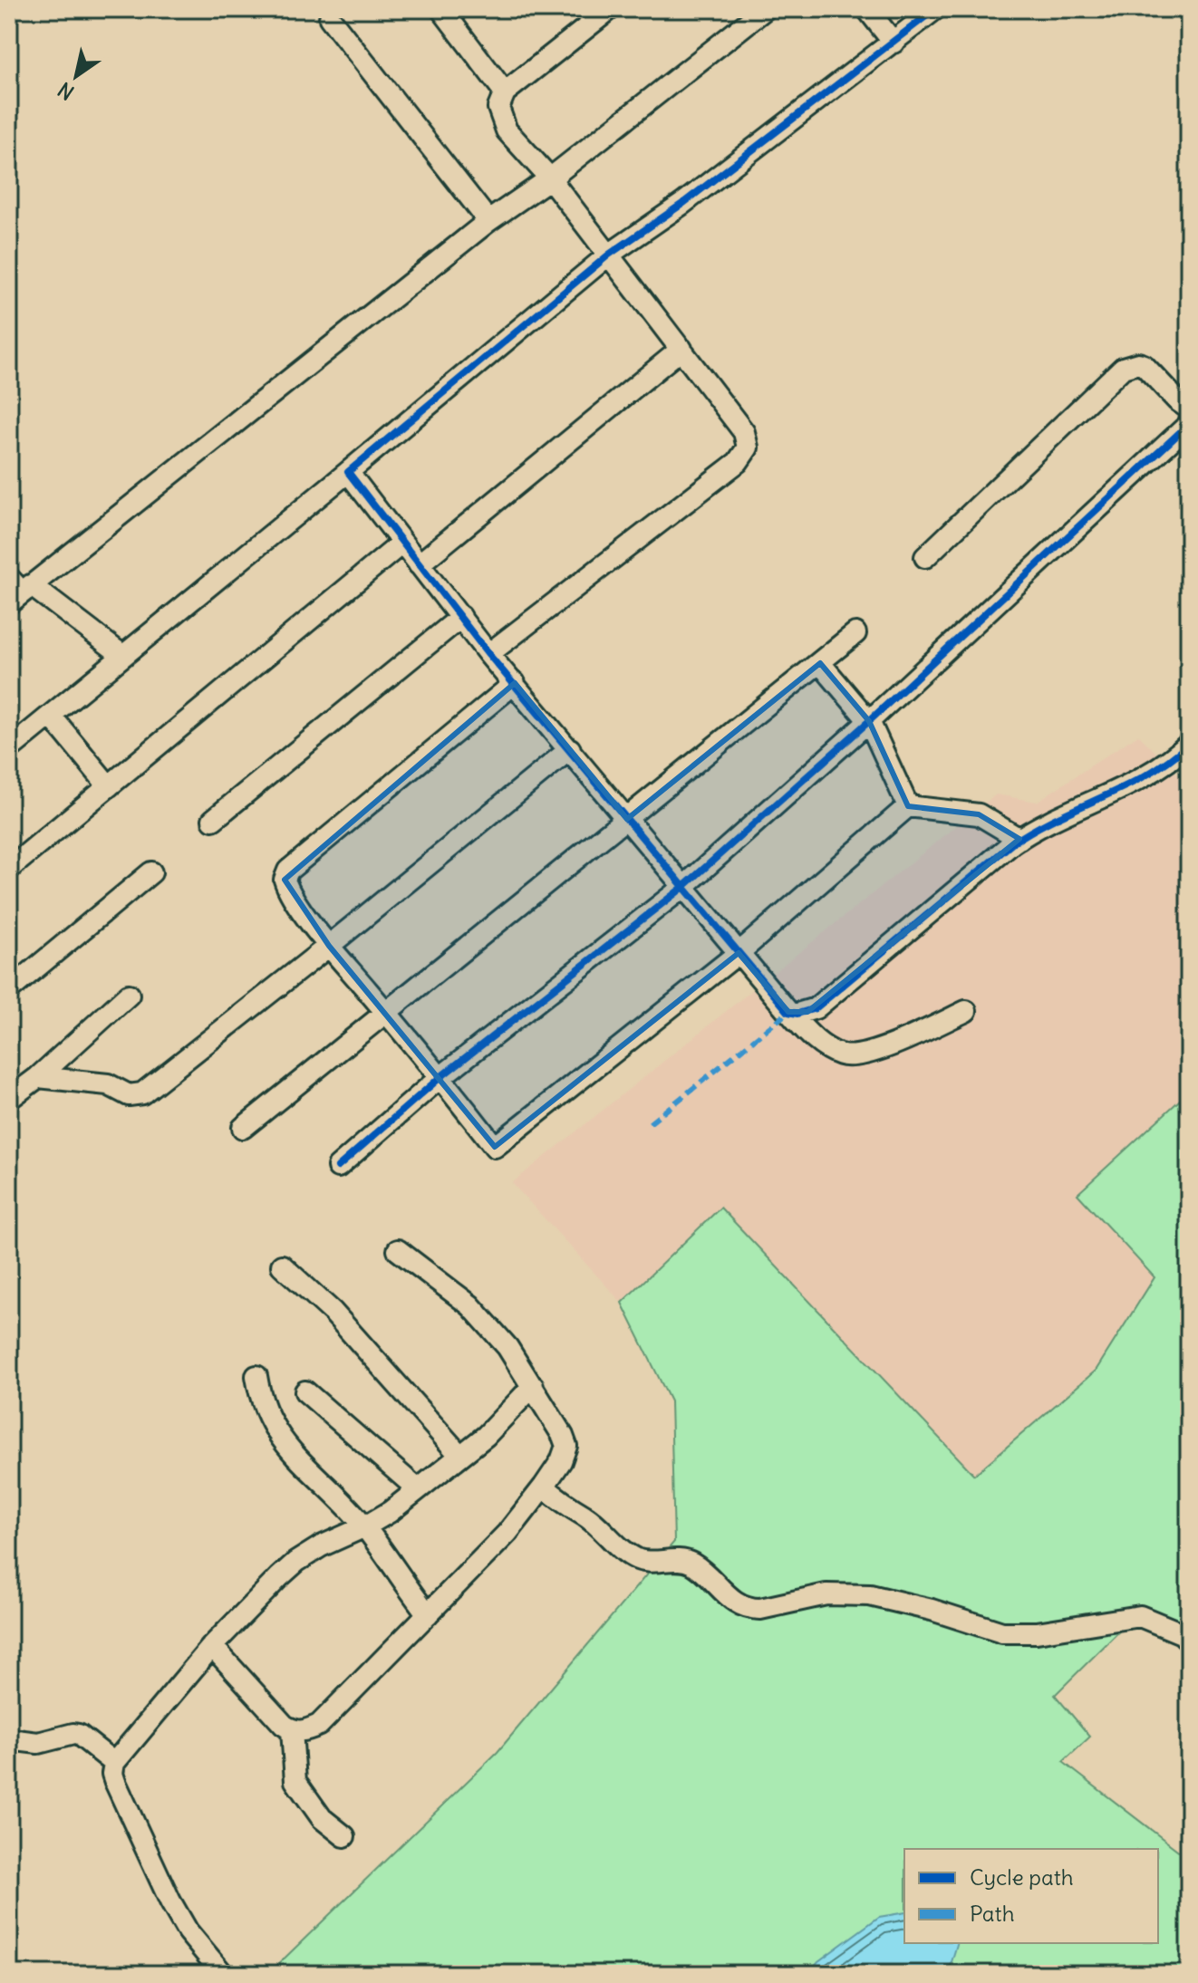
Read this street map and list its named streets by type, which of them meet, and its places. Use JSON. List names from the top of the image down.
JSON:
{
  "legend": ["Cycle path", "Path"],
  "north": "bottom left"
}
